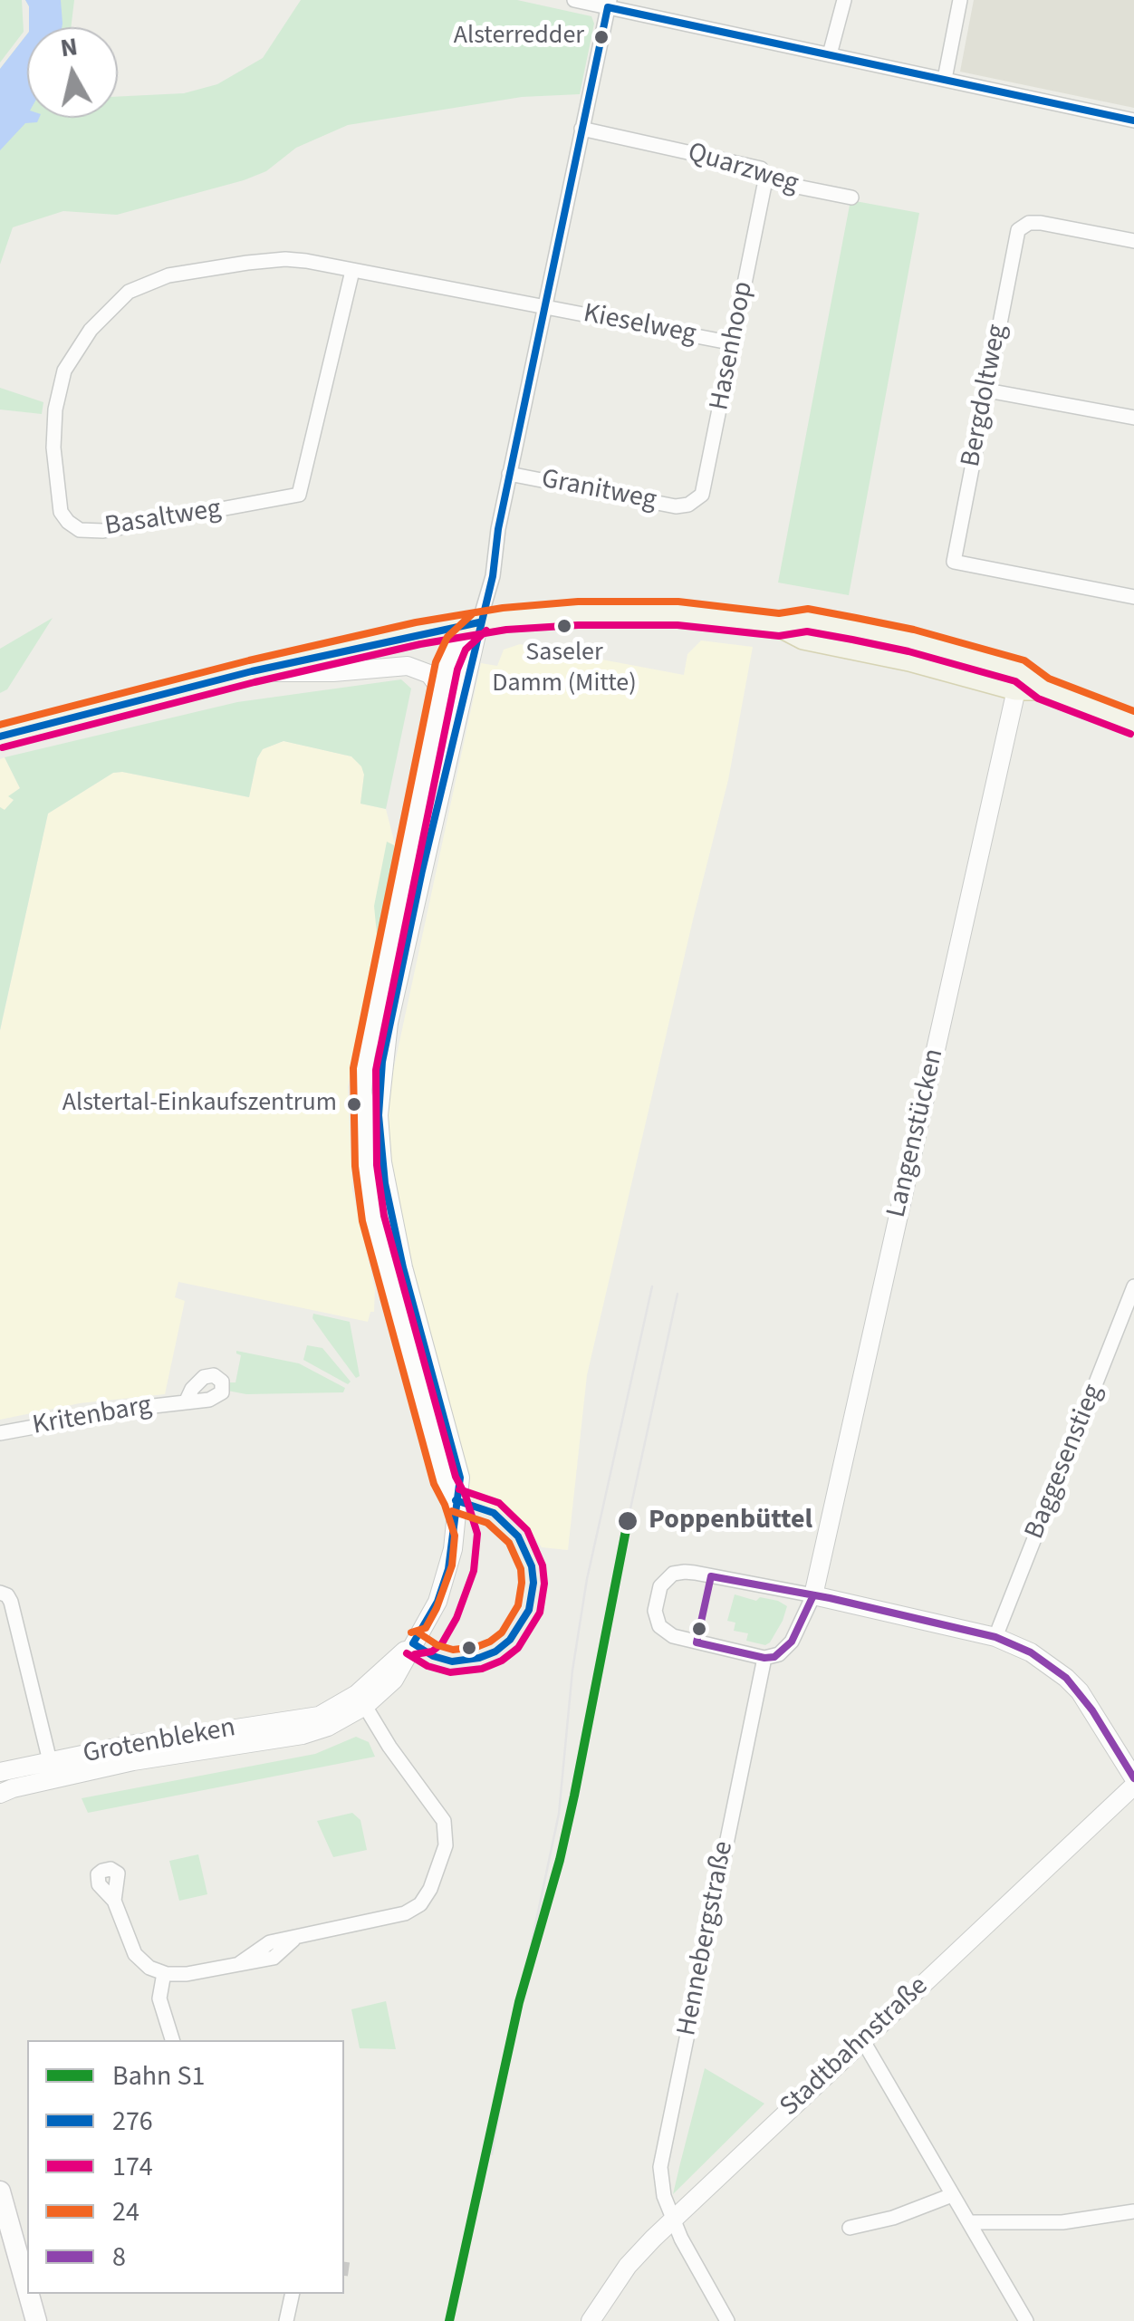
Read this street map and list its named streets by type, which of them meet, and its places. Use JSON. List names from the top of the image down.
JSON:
{
  "streets": {
    "street": [
      "Quarzweg",
      "Kieselweg",
      "Hasenhoop",
      "Bergdoltweg",
      "Granitweg",
      "Basaltweg",
      "Langenstücken",
      "Kritenbarg",
      "Baggesenstieg",
      "Grotenbleken",
      "Hennebergstraße",
      "Stadtbahnstraße"
    ]
  },
  "crossings": [
    ["Quarzweg", "Hasenhoop"],
    ["Kieselweg", "Hasenhoop"],
    ["Kieselweg", "Basaltweg"],
    ["Hasenhoop", "Granitweg"],
    ["Hennebergstraße", "Stadtbahnstraße"]
  ],
  "places": [
    "Alsterredder",
    "Saseler Damm (Mitte)",
    "Alstertal-Einkaufszentrum",
    "Poppenbüttel"
  ],
  "lines": [
    "transit line 276",
    "transit line 24",
    "transit line 174",
    "rail line S1",
    "transit line 8"
  ],
  "legend": [
    "Bahn S1",
    "276",
    "174",
    "24",
    "8"
  ],
  "north": "top"
}
